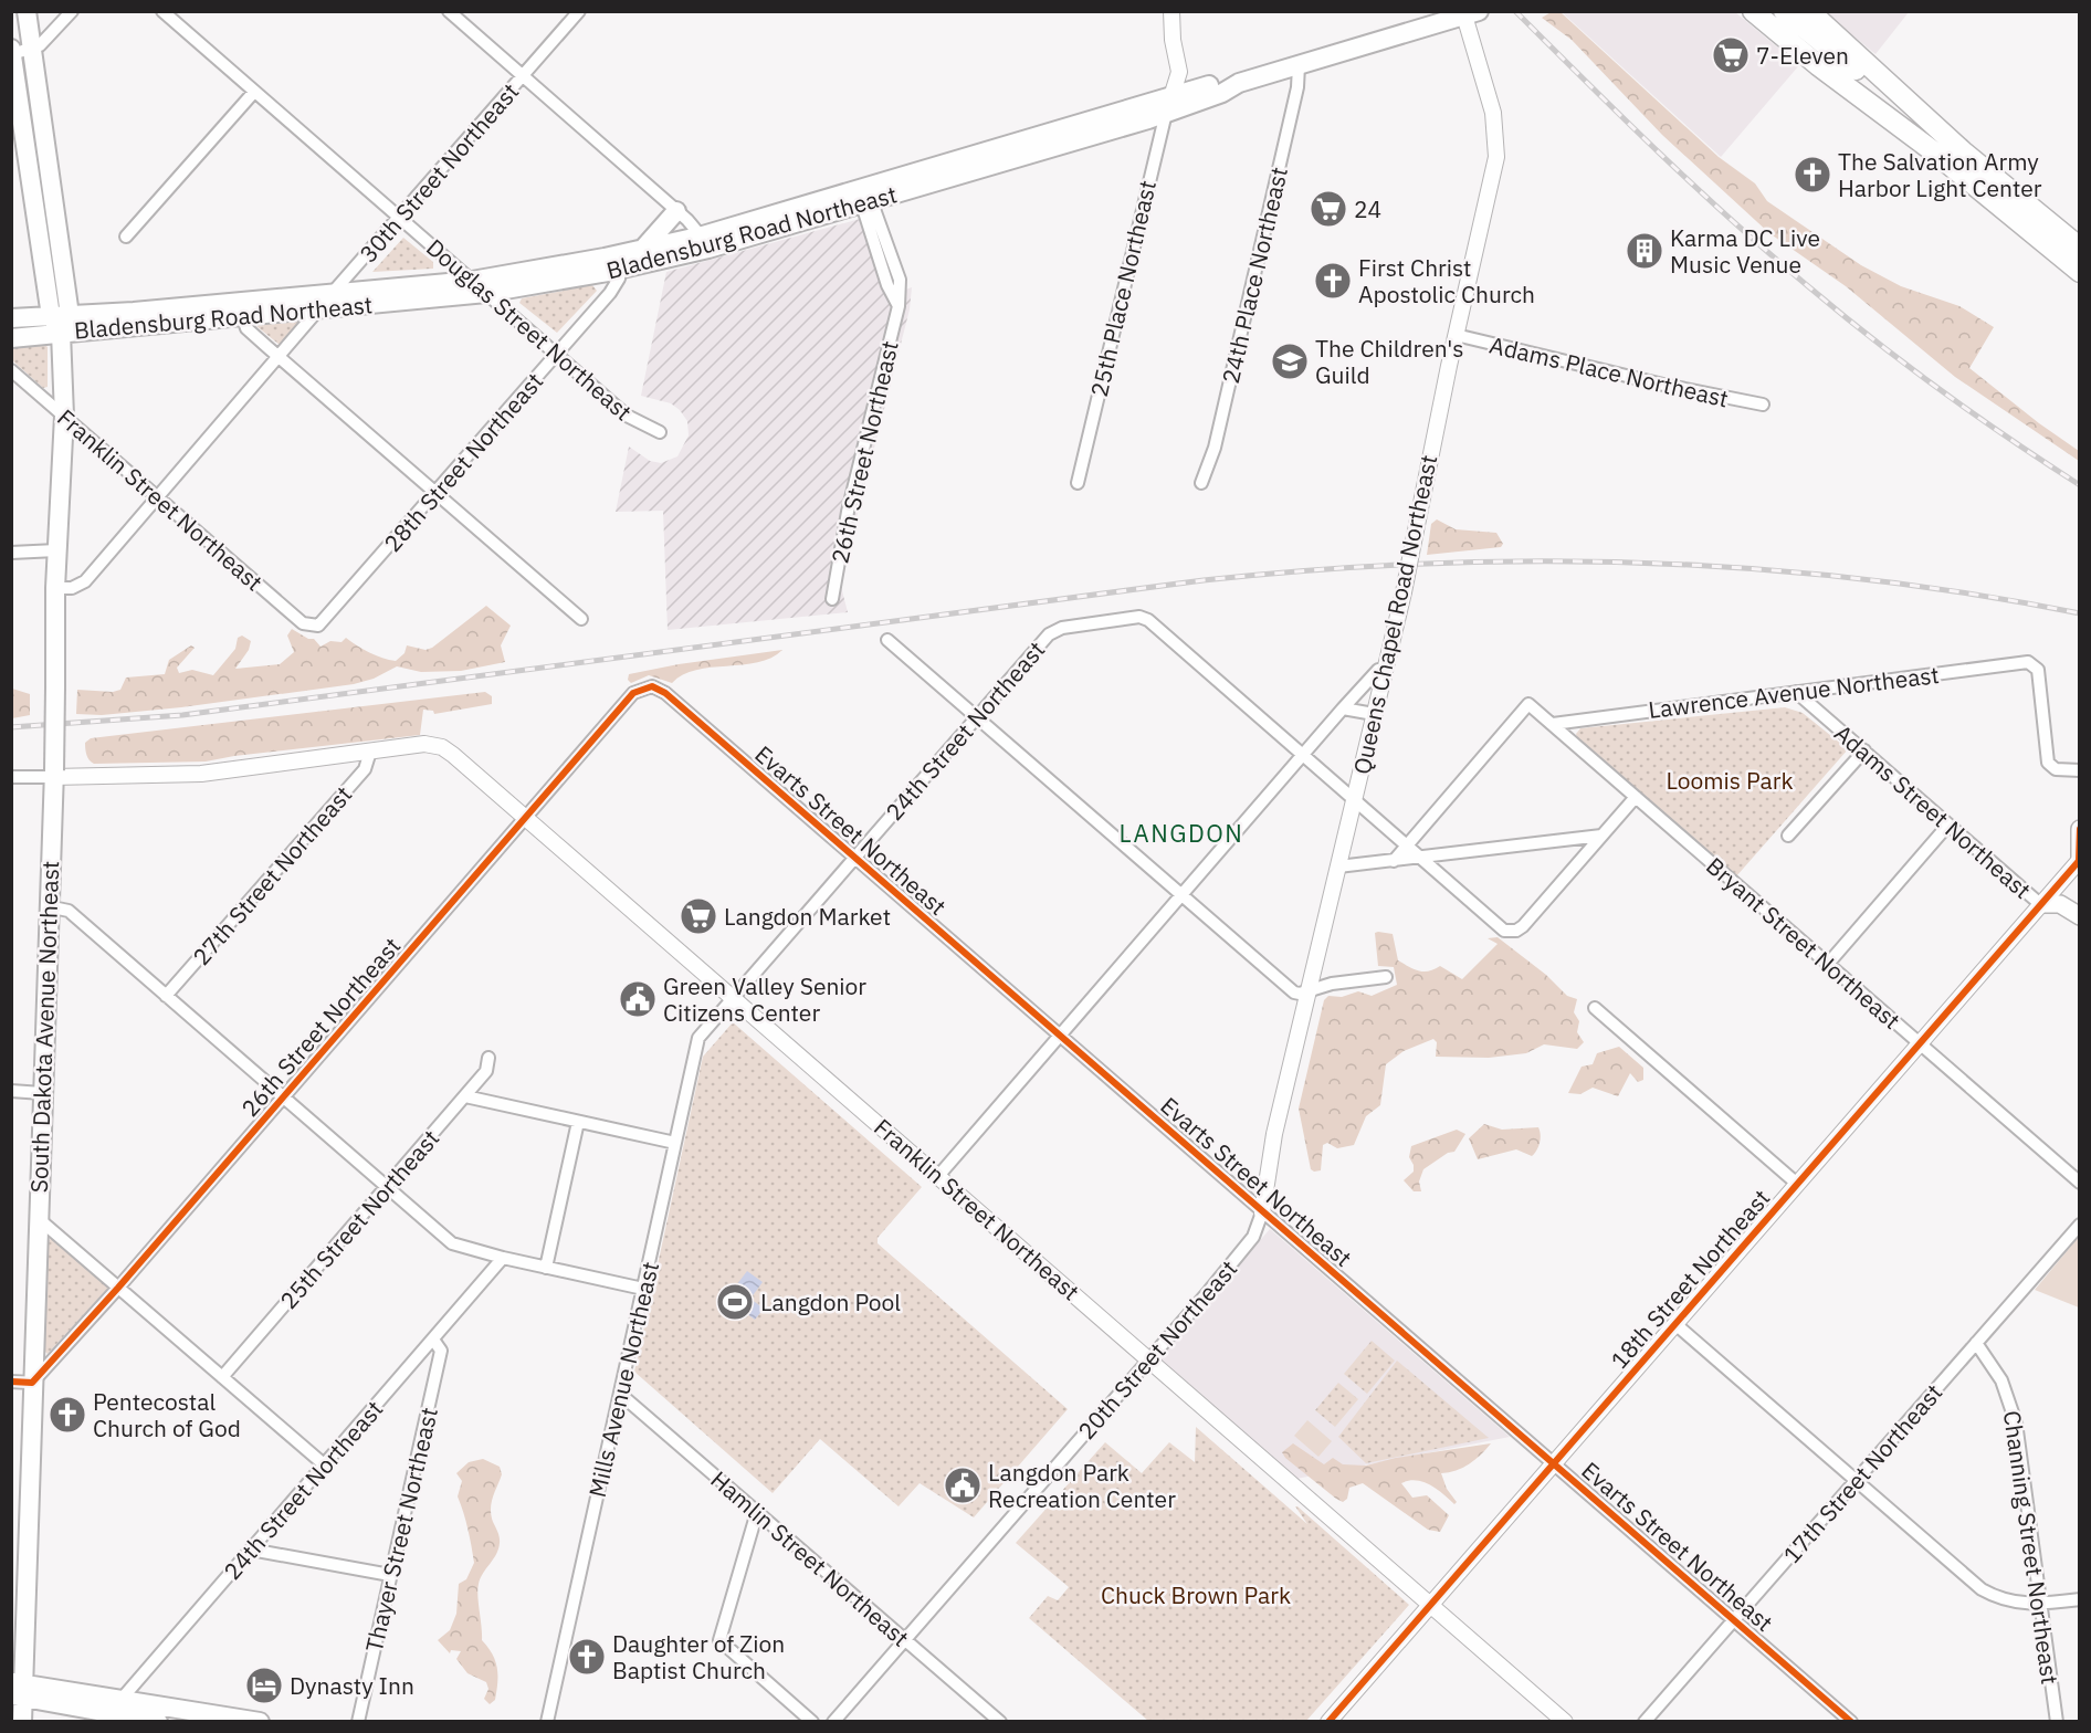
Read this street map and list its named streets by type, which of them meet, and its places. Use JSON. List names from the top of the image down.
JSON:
{
  "streets": {
    "main road": ["Bladensburg Road Northeast", "South Dakota Avenue Northeast"],
    "street": [
      "30th Street Northeast",
      "24th Place Northeast",
      "25th Place Northeast",
      "Douglas Street Northeast",
      "Adams Place Northeast",
      "26th Street Northeast",
      "28th Street Northeast",
      "Franklin Street Northeast",
      "Queens Chapel Road Northeast",
      "Lawrence Avenue Northeast",
      "24th Street Northeast",
      "Adams Street Northeast",
      "Evarts Street Northeast",
      "27th Street Northeast",
      "Bryant Street Northeast",
      "25th Street Northeast",
      "18th Street Northeast",
      "20th Street Northeast",
      "Mills Avenue Northeast",
      "17th Street Northeast",
      "Thayer Street Northeast",
      "Channing Street Northeast",
      "Hamlin Street Northeast"
    ]
  },
  "crossings": [
    ["30th Street Northeast", "Bladensburg Road Northeast"],
    ["30th Street Northeast", "Douglas Street Northeast"],
    ["30th Street Northeast", "Franklin Street Northeast"],
    ["30th Street Northeast", "South Dakota Avenue Northeast"],
    ["Bladensburg Road Northeast", "24th Place Northeast"],
    ["Bladensburg Road Northeast", "25th Place Northeast"],
    ["Bladensburg Road Northeast", "Douglas Street Northeast"],
    ["Bladensburg Road Northeast", "26th Street Northeast"],
    ["Bladensburg Road Northeast", "28th Street Northeast"],
    ["Bladensburg Road Northeast", "Queens Chapel Road Northeast"],
    ["Bladensburg Road Northeast", "South Dakota Avenue Northeast"],
    ["Douglas Street Northeast", "28th Street Northeast"],
    ["Adams Place Northeast", "Queens Chapel Road Northeast"],
    ["26th Street Northeast", "Franklin Street Northeast"],
    ["26th Street Northeast", "Evarts Street Northeast"],
    ["26th Street Northeast", "South Dakota Avenue Northeast"],
    ["28th Street Northeast", "Franklin Street Northeast"],
    ["Franklin Street Northeast", "24th Street Northeast"],
    ["Franklin Street Northeast", "27th Street Northeast"],
    ["Franklin Street Northeast", "South Dakota Avenue Northeast"],
    ["Franklin Street Northeast", "18th Street Northeast"],
    ["Franklin Street Northeast", "20th Street Northeast"],
    ["Queens Chapel Road Northeast", "Evarts Street Northeast"],
    ["Queens Chapel Road Northeast", "20th Street Northeast"],
    ["Lawrence Avenue Northeast", "Adams Street Northeast"],
    ["Lawrence Avenue Northeast", "Bryant Street Northeast"],
    ["24th Street Northeast", "Evarts Street Northeast"],
    ["24th Street Northeast", "Mills Avenue Northeast"],
    ["24th Street Northeast", "Thayer Street Northeast"],
    ["Adams Street Northeast", "18th Street Northeast"],
    ["Evarts Street Northeast", "18th Street Northeast"],
    ["Evarts Street Northeast", "20th Street Northeast"],
    ["Evarts Street Northeast", "17th Street Northeast"],
    ["Bryant Street Northeast", "18th Street Northeast"],
    ["20th Street Northeast", "Hamlin Street Northeast"],
    ["Mills Avenue Northeast", "Hamlin Street Northeast"],
    ["17th Street Northeast", "Channing Street Northeast"]
  ],
  "districts": ["LANGDON"],
  "parks": ["Loomis Park", "Chuck Brown Park"],
  "places": {
    "supermarket": ["7-Eleven", "24", "Langdon Market"],
    "church": [
      "The Salvation Army Harbor Light Center",
      "First Christ Apostolic Church",
      "Pentecostal Church of God",
      "Daughter of Zion Baptist Church"
    ],
    "building": ["Karma DC Live Music Venue"],
    "school or university": ["The Children's Guild"],
    "public building": ["Green Valley Senior Citizens Center", "Langdon Park Recreation Center"],
    "sports": ["Langdon Pool"],
    "hotel": ["Dynasty Inn"]
  }
}
